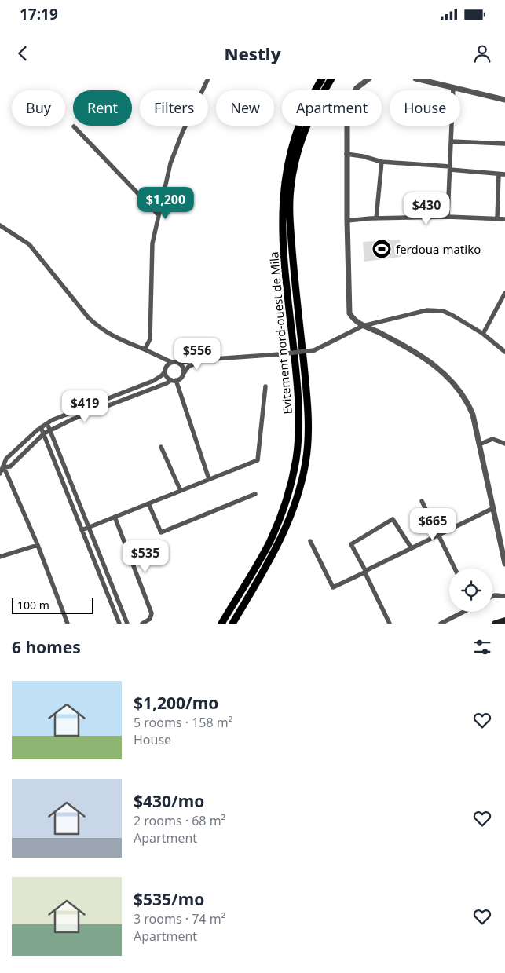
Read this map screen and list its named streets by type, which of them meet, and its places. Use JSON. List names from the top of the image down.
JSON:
{
  "streets": {
    "highway": ["Evitement nord-ouest de Mila"]
  },
  "places": {
    "sports": ["ferdoua matiko"]
  },
  "scale_bar": "100 m",
  "page": {
    "status": "17:19",
    "header": "Nestly",
    "chip": [
      "Buy",
      "Rent",
      "Filters",
      "New",
      "Apartment",
      "House"
    ],
    "price": [
      "$1,200",
      "$430",
      "$556",
      "$419",
      "$665",
      "$535"
    ],
    "scale": "100 m",
    "heading": "6 homes",
    "list": [
      {
        "name": "$1,200/mo",
        "note": "5 rooms · 158 m² · House"
      },
      {
        "name": "$430/mo",
        "note": "2 rooms · 68 m² · Apartment"
      },
      {
        "name": "$535/mo",
        "note": "3 rooms · 74 m² · Apartment"
      }
    ]
  }
}
